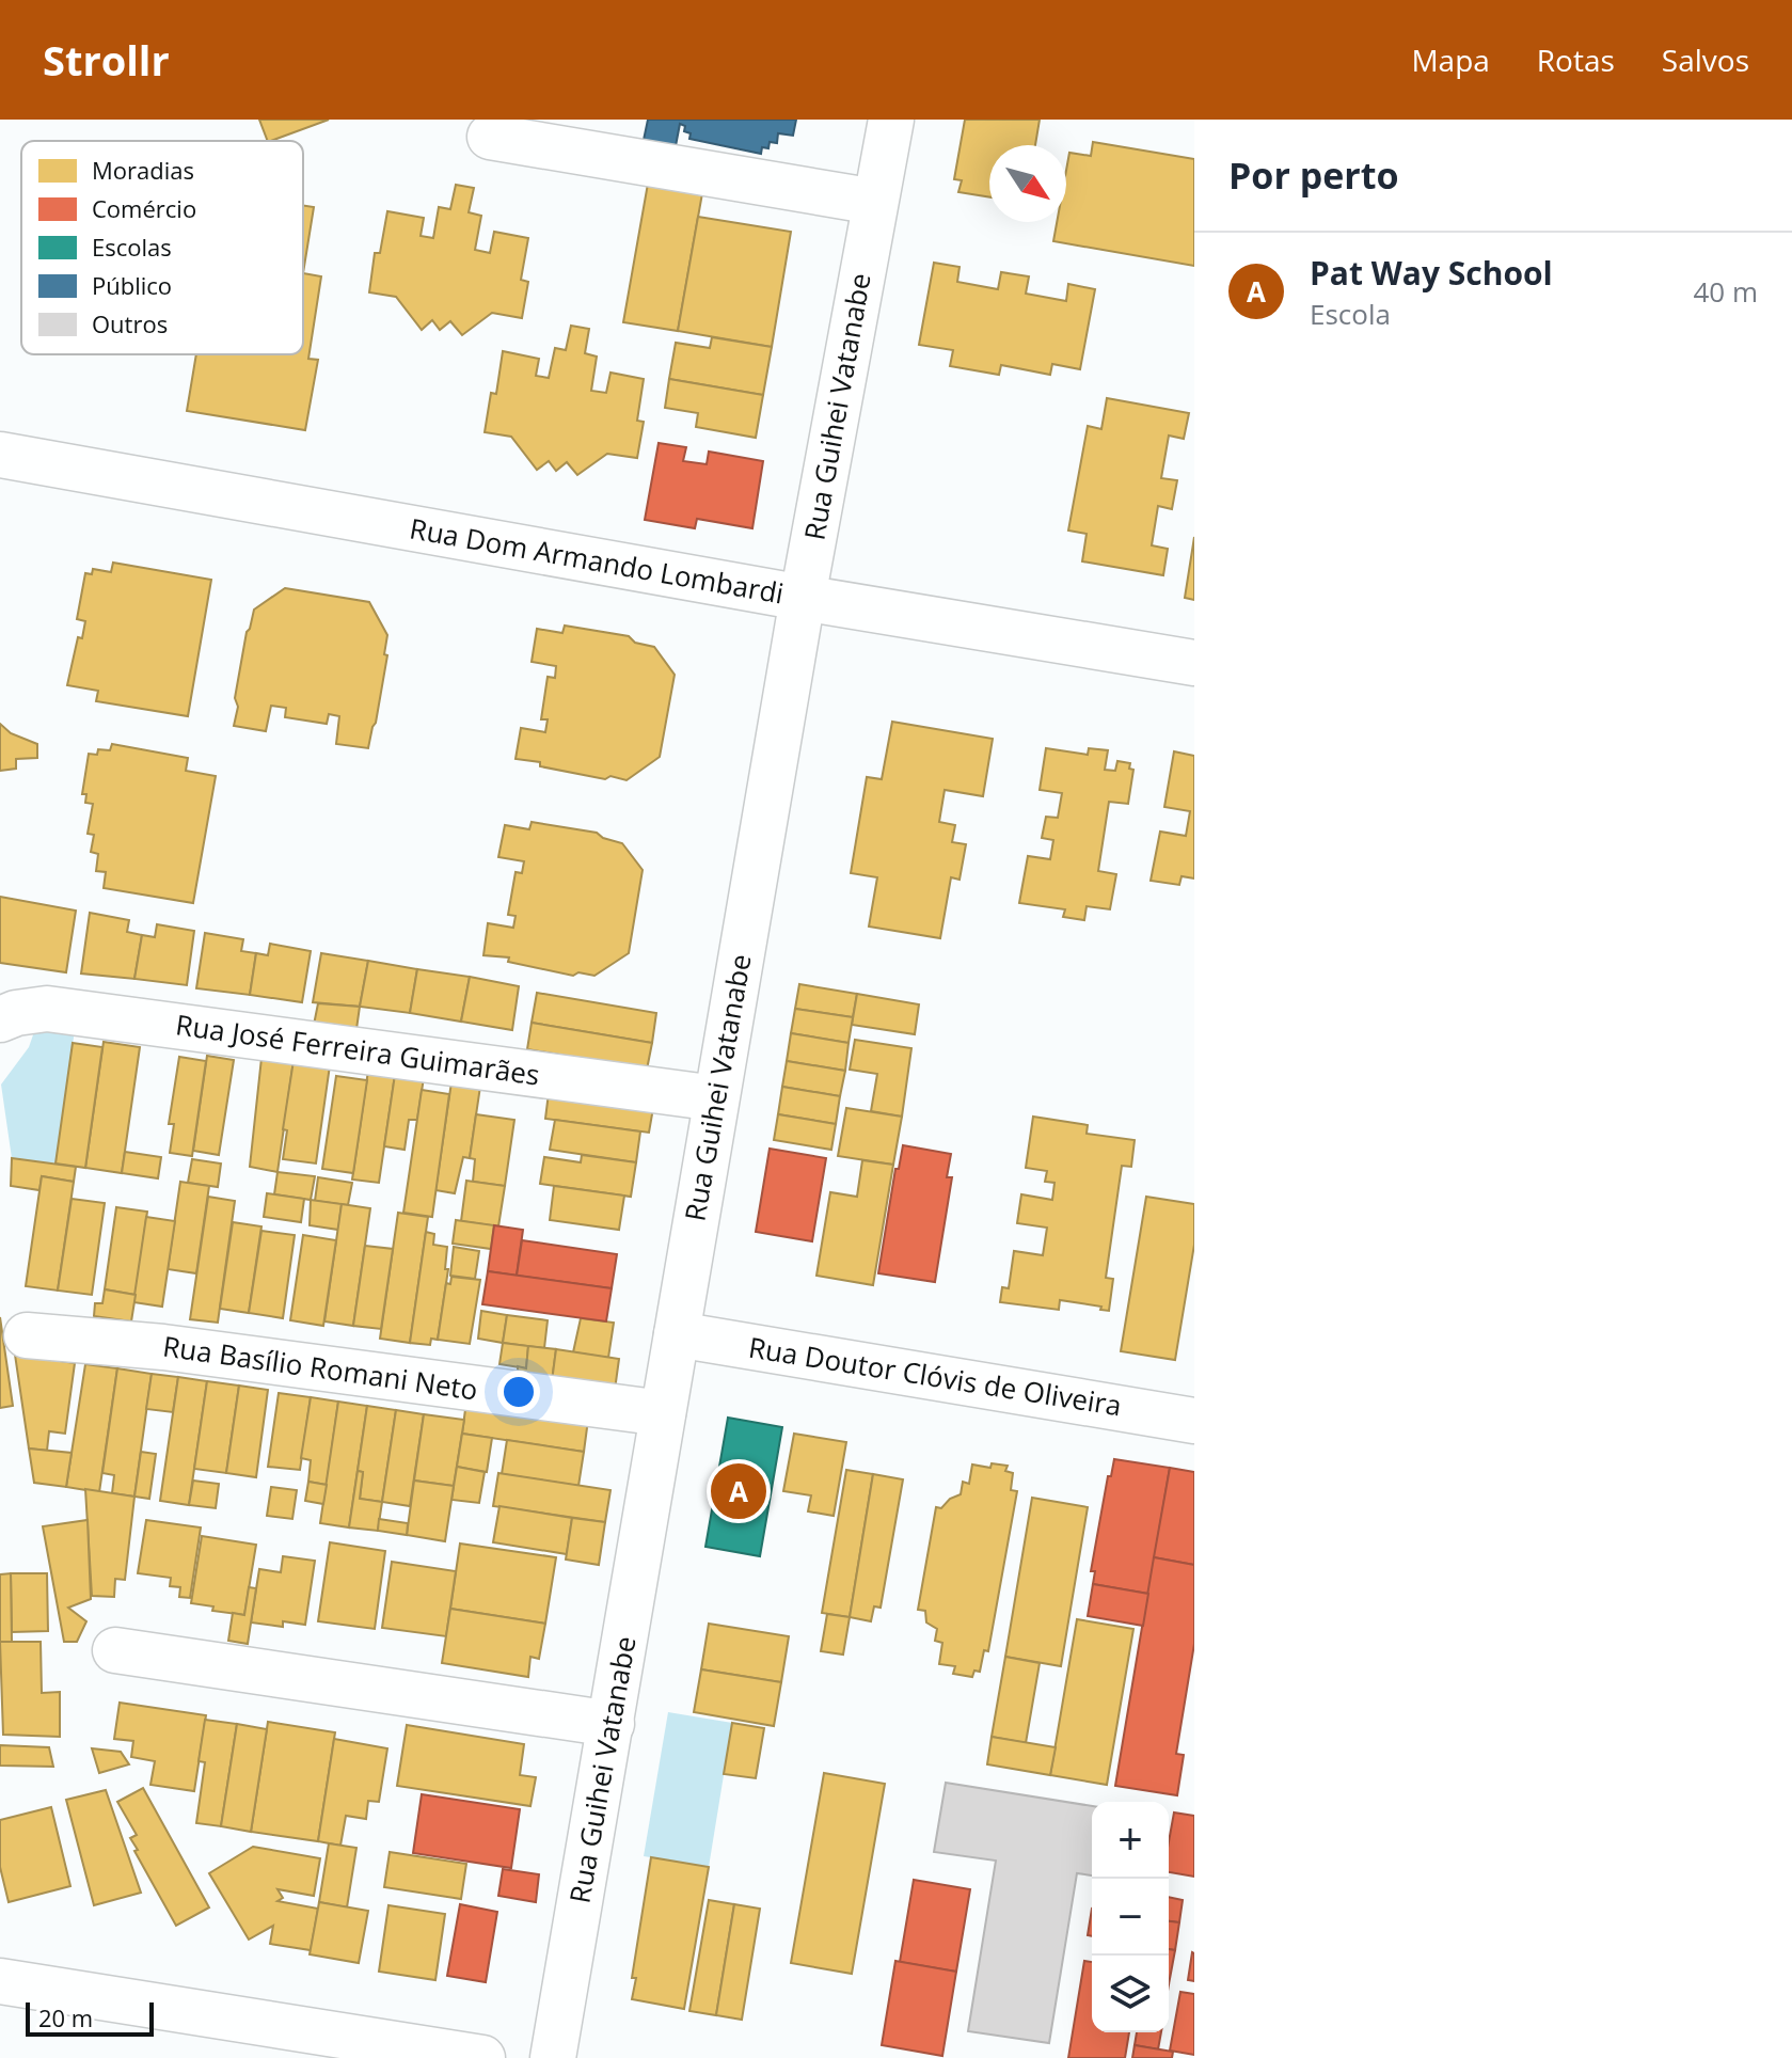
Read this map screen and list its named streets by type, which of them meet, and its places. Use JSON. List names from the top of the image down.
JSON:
{
  "streets": {
    "street": [
      "Rua Guihei Vatanabe",
      "Rua Dom Armando Lombardi",
      "Rua José Ferreira Guimarães",
      "Rua Basílio Romani Neto",
      "Rua Doutor Clóvis de Oliveira"
    ]
  },
  "crossings": [
    ["Rua Guihei Vatanabe", "Rua Dom Armando Lombardi"],
    ["Rua Guihei Vatanabe", "Rua José Ferreira Guimarães"],
    ["Rua Guihei Vatanabe", "Rua Basílio Romani Neto"],
    ["Rua Guihei Vatanabe", "Rua Doutor Clóvis de Oliveira"]
  ],
  "legend": [
    "Moradias",
    "Comércio",
    "Escolas",
    "Público",
    "Outros"
  ],
  "scale_bar": "20 m",
  "north": "bottom right",
  "page": {
    "header": "Strollr",
    "nav": ["Mapa", "Rotas", "Salvos"],
    "heading": "Por perto",
    "list": [
      {
        "mark": "A",
        "name": "Pat Way School",
        "note": "Escola",
        "value": "40 m"
      }
    ],
    "pins": "A",
    "map_buttons": ["+", "−"],
    "scale": "20 m"
  }
}
